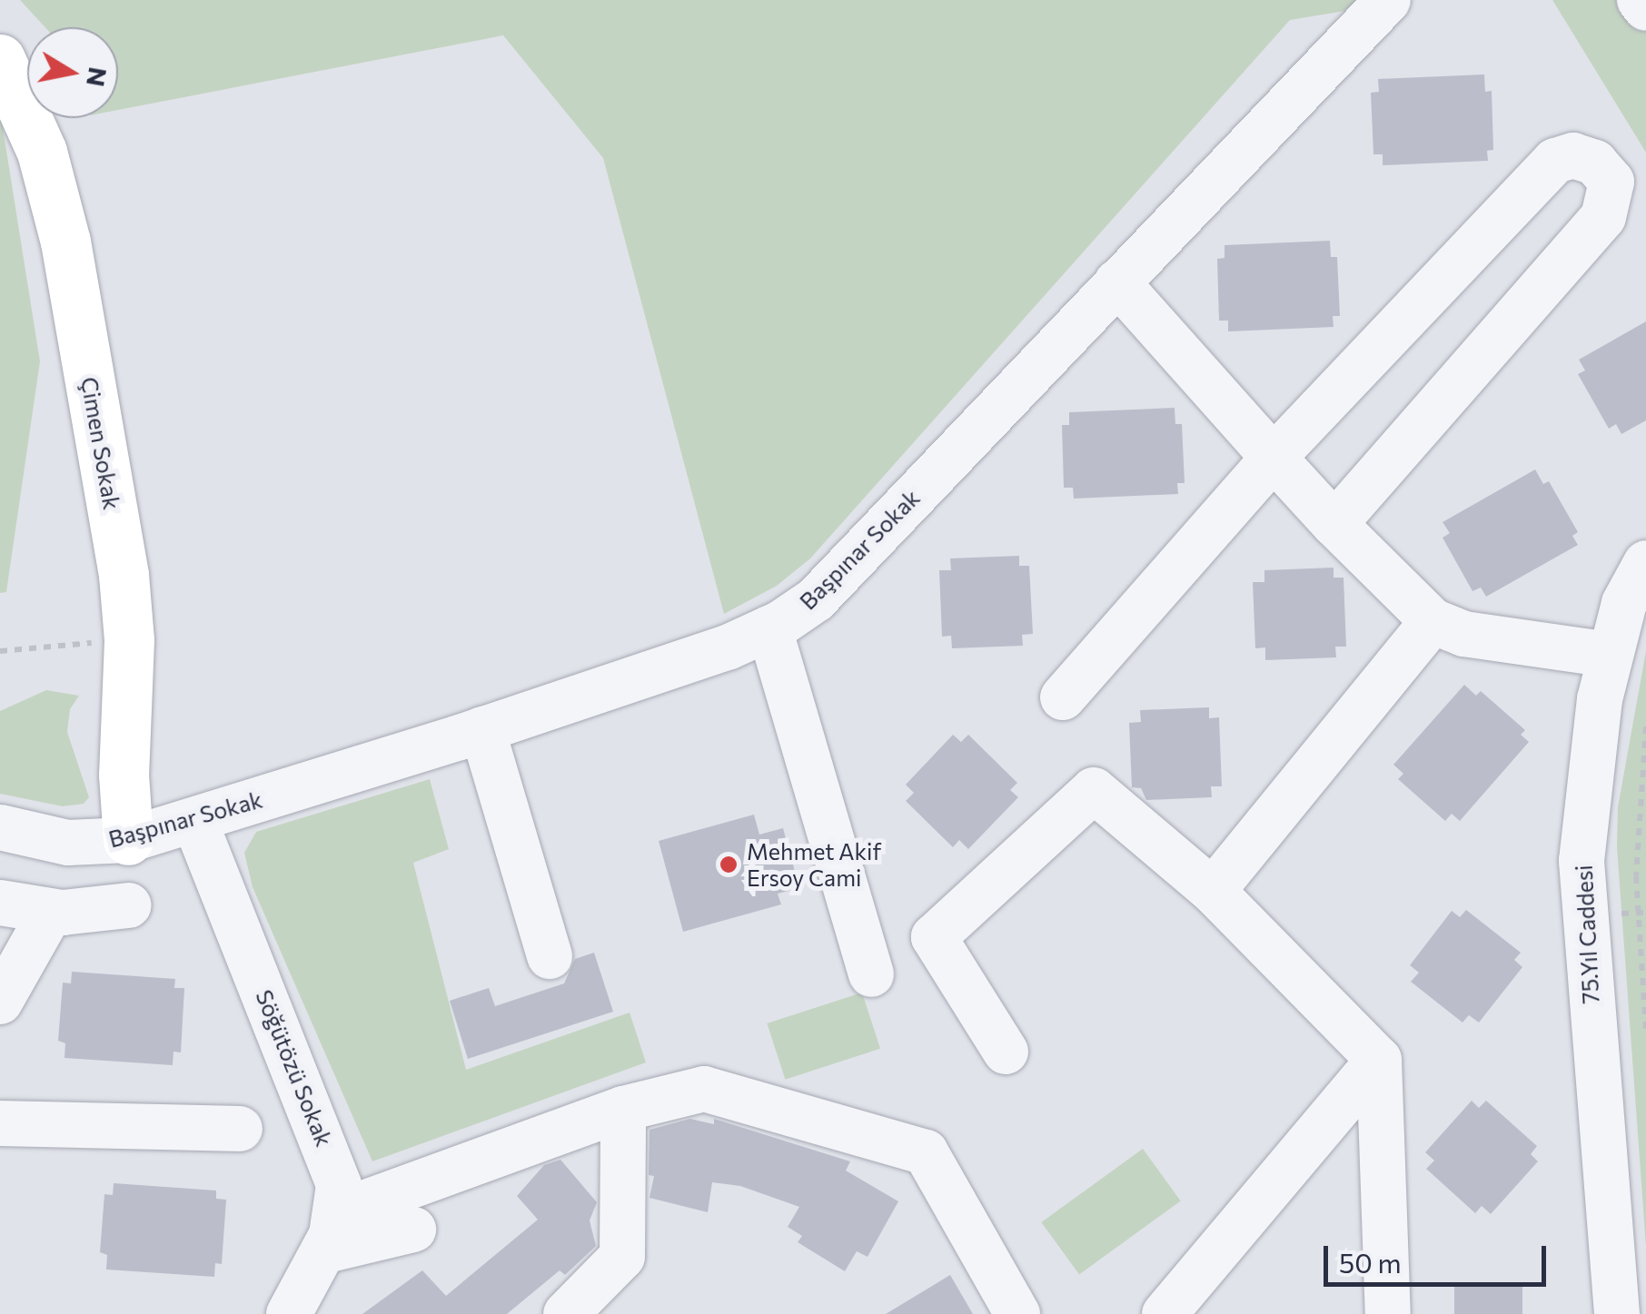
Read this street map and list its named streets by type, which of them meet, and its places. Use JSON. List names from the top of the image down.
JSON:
{
  "streets": {
    "main road": ["Çimen Sokak"],
    "street": ["Başpınar Sokak", "75.Yıl Caddesi", "Söğütözü Sokak"]
  },
  "crossings": [
    ["Çimen Sokak", "Başpınar Sokak"],
    ["Başpınar Sokak", "Söğütözü Sokak"]
  ],
  "places": ["Mehmet Akif Ersoy Cami"],
  "scale_bar": "50 m",
  "north": "right"
}
